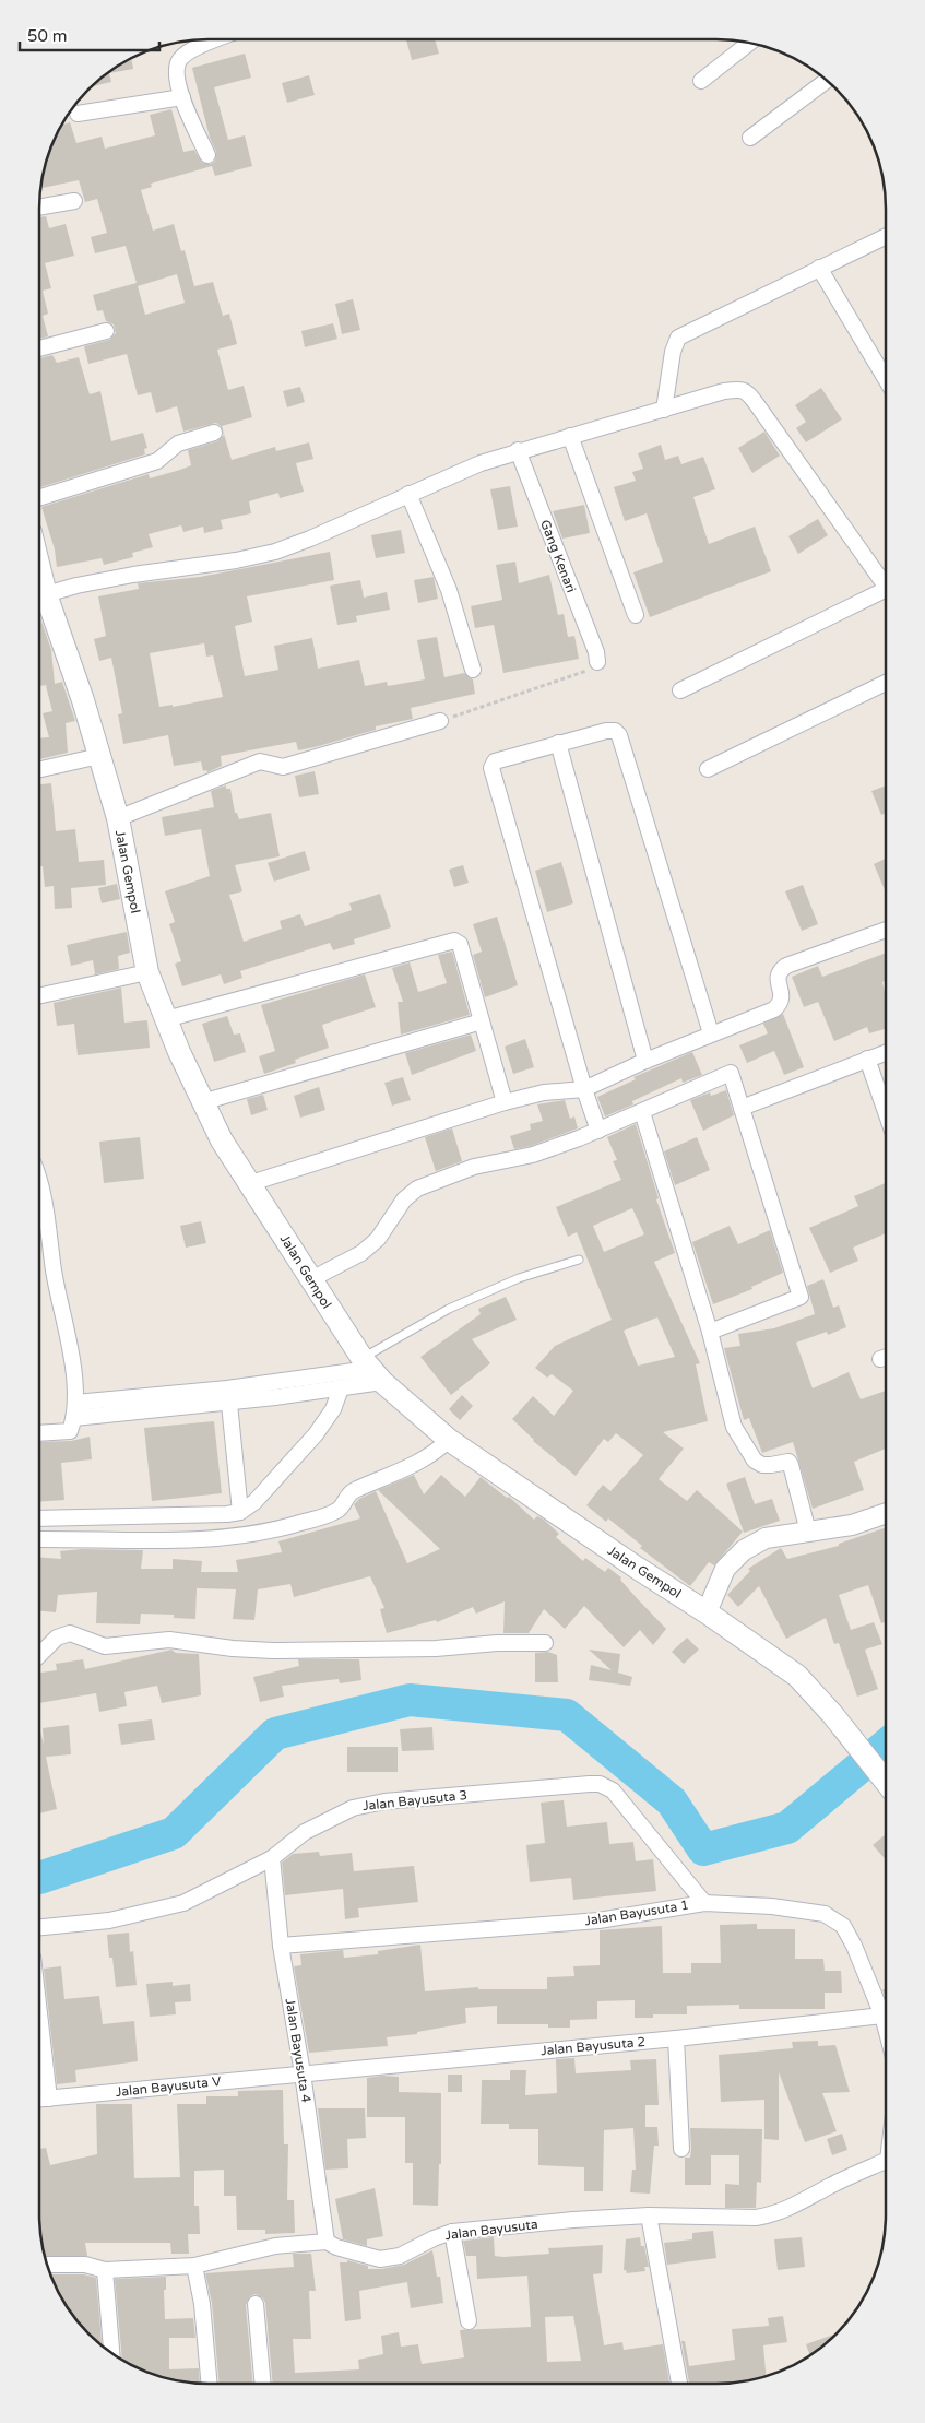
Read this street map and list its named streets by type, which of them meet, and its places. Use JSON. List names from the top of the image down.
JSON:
{
  "streets": {
    "main road": ["Jalan Gempol"],
    "street": [
      "Gang Kenari",
      "Jalan Bayusuta 3",
      "Jalan Bayusuta 1",
      "Jalan Bayusuta 2",
      "Jalan Bayusuta 4",
      "Jalan Bayusuta V",
      "Jalan Bayusuta"
    ]
  },
  "crossings": [
    ["Jalan Bayusuta 3", "Jalan Bayusuta 1"],
    ["Jalan Bayusuta 3", "Jalan Bayusuta 4"],
    ["Jalan Bayusuta 1", "Jalan Bayusuta 2"],
    ["Jalan Bayusuta 1", "Jalan Bayusuta 4"],
    ["Jalan Bayusuta 2", "Jalan Bayusuta 4"],
    ["Jalan Bayusuta 2", "Jalan Bayusuta V"],
    ["Jalan Bayusuta 4", "Jalan Bayusuta V"],
    ["Jalan Bayusuta 4", "Jalan Bayusuta"]
  ],
  "scale_bar": "50 m"
}
